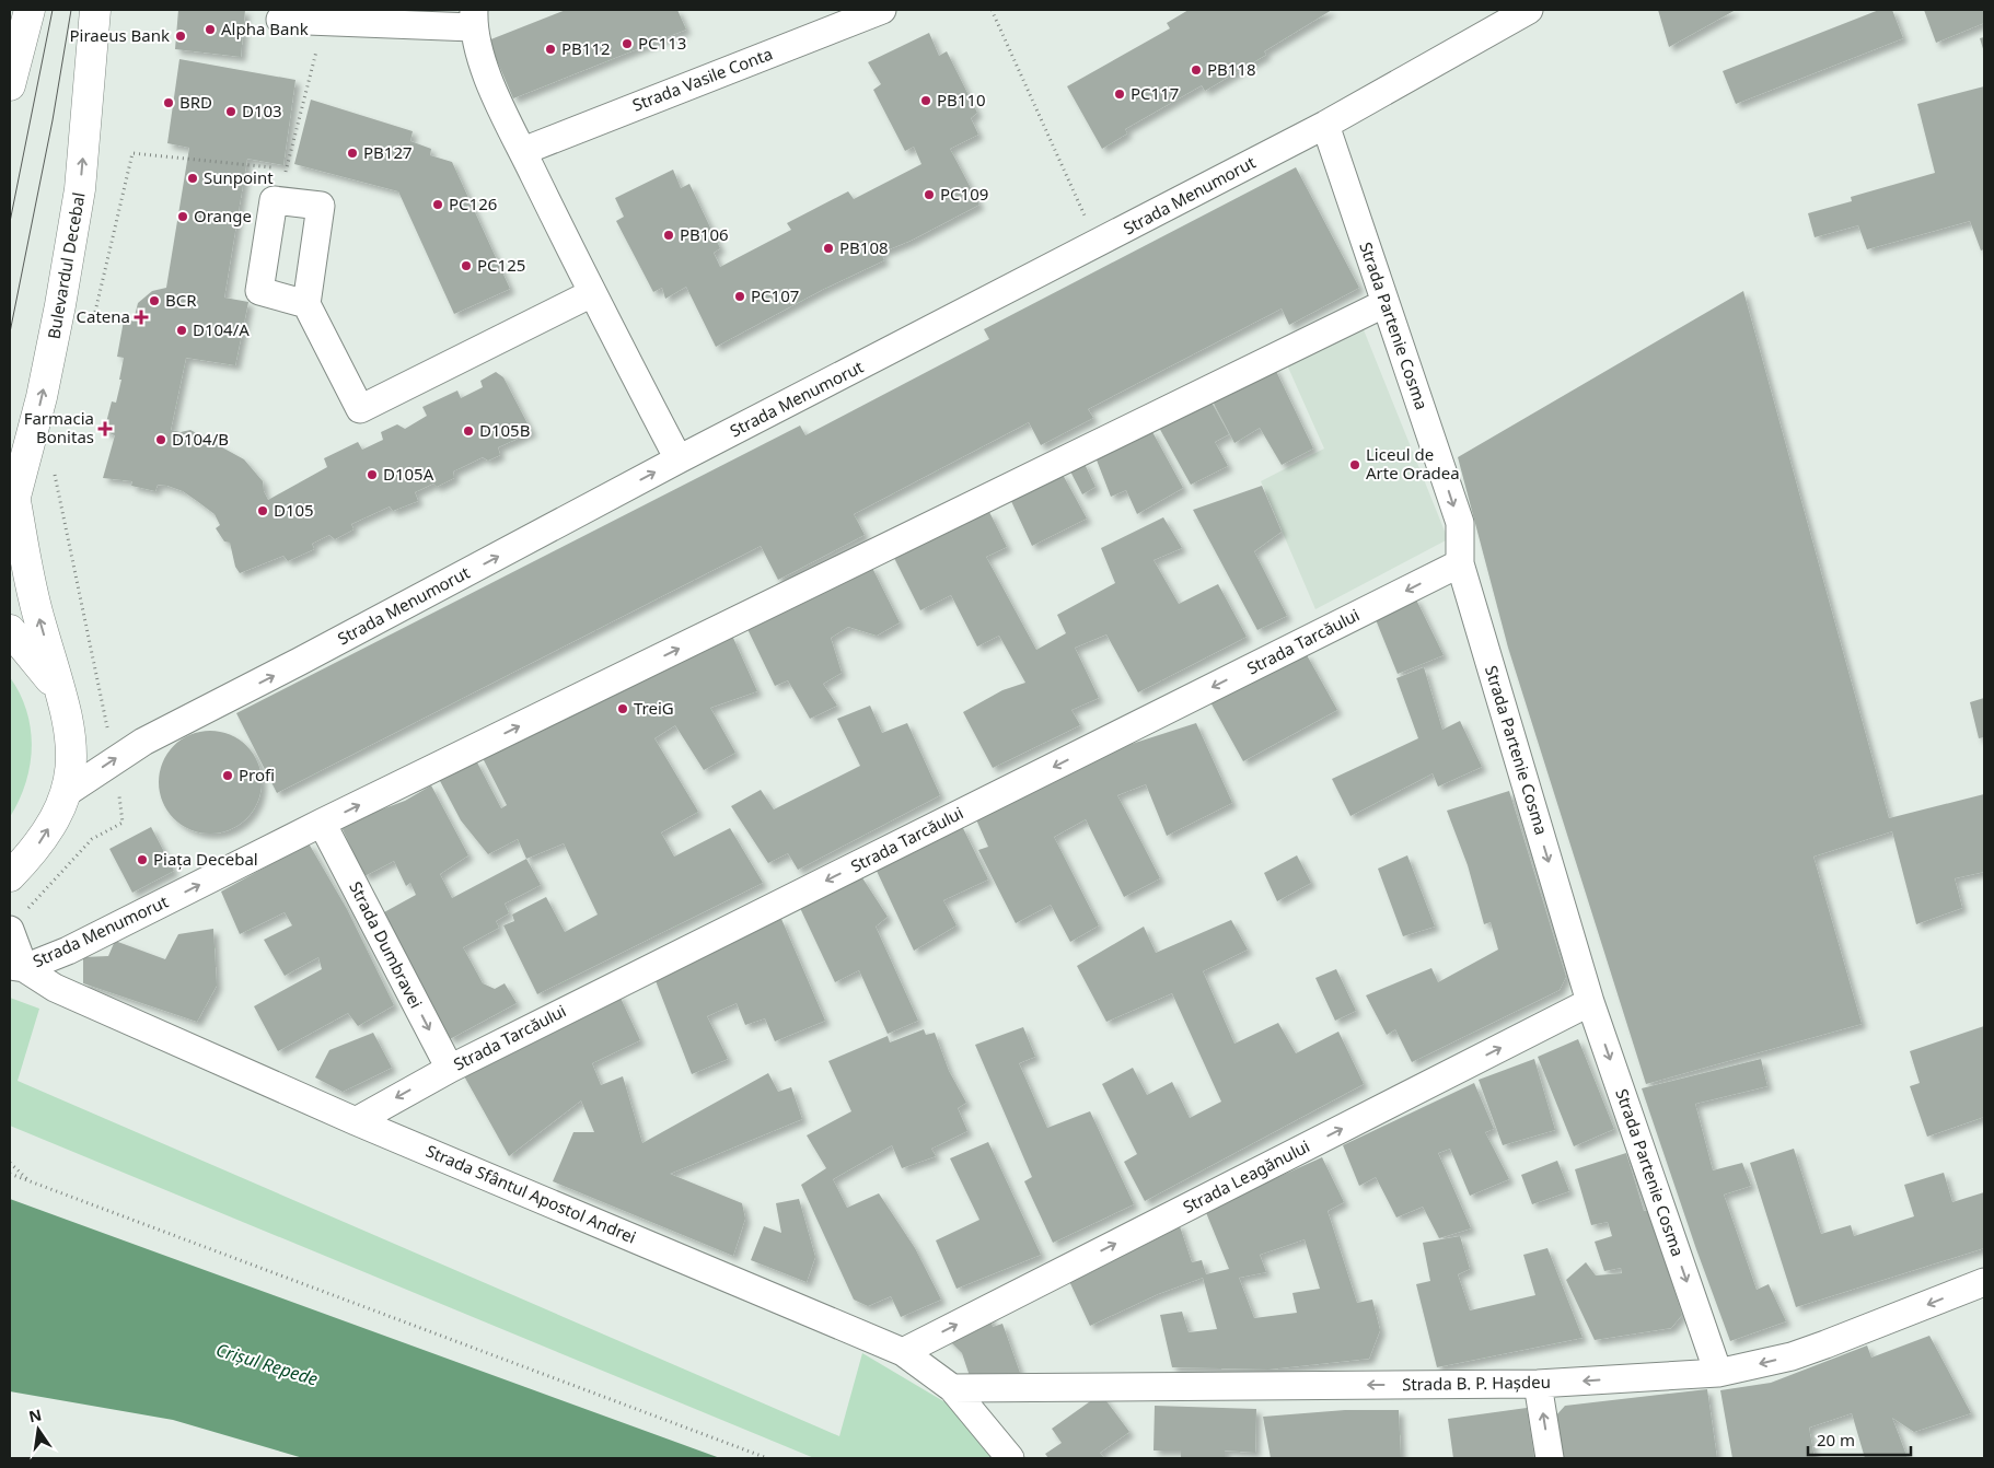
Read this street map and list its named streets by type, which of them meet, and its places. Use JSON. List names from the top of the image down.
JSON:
{
  "streets": {
    "main road": ["Bulevardul Decebal"],
    "street": [
      "Strada Vasile Conta",
      "Strada Menumorut",
      "Strada Partenie Cosma",
      "Strada Tarcăului",
      "Strada Dumbravei",
      "Strada Leagănului",
      "Strada Sfântul Apostol Andrei",
      "Strada B. P. Hașdeu"
    ]
  },
  "crossings": [
    ["Strada Menumorut", "Strada Partenie Cosma"],
    ["Strada Menumorut", "Strada Dumbravei"],
    ["Strada Menumorut", "Strada Sfântul Apostol Andrei"],
    ["Strada Partenie Cosma", "Strada Tarcăului"],
    ["Strada Partenie Cosma", "Strada Leagănului"],
    ["Strada Partenie Cosma", "Strada B. P. Hașdeu"],
    ["Strada Tarcăului", "Strada Dumbravei"],
    ["Strada Tarcăului", "Strada Sfântul Apostol Andrei"],
    ["Strada Leagănului", "Strada Sfântul Apostol Andrei"],
    ["Strada Sfântul Apostol Andrei", "Strada B. P. Hașdeu"]
  ],
  "one_way": [
    "Bulevardul Decebal",
    "Strada Partenie Cosma",
    "Strada Tarcăului",
    "Strada Dumbravei",
    "Strada Leagănului",
    "Strada B. P. Hașdeu"
  ],
  "water": ["Crișul Repede"],
  "places": {
    "other": [
      "Alpha Bank",
      "Piraeus Bank",
      "PC113",
      "PB112",
      "PB118",
      "PC117",
      "PB110",
      "BRD",
      "D103",
      "PB127",
      "Sunpoint",
      "PC109",
      "PC126",
      "Orange",
      "PB106",
      "PB108",
      "PC125",
      "PC107",
      "BCR",
      "D104/A",
      "D105B",
      "D104/B",
      "Liceul de Arte Oradea",
      "D105A",
      "D105",
      "TreiG",
      "Profi",
      "Piața Decebal"
    ],
    "health": ["Catena", "Farmacia Bonitas"]
  },
  "scale_bar": "20 m",
  "north": "top"
}
